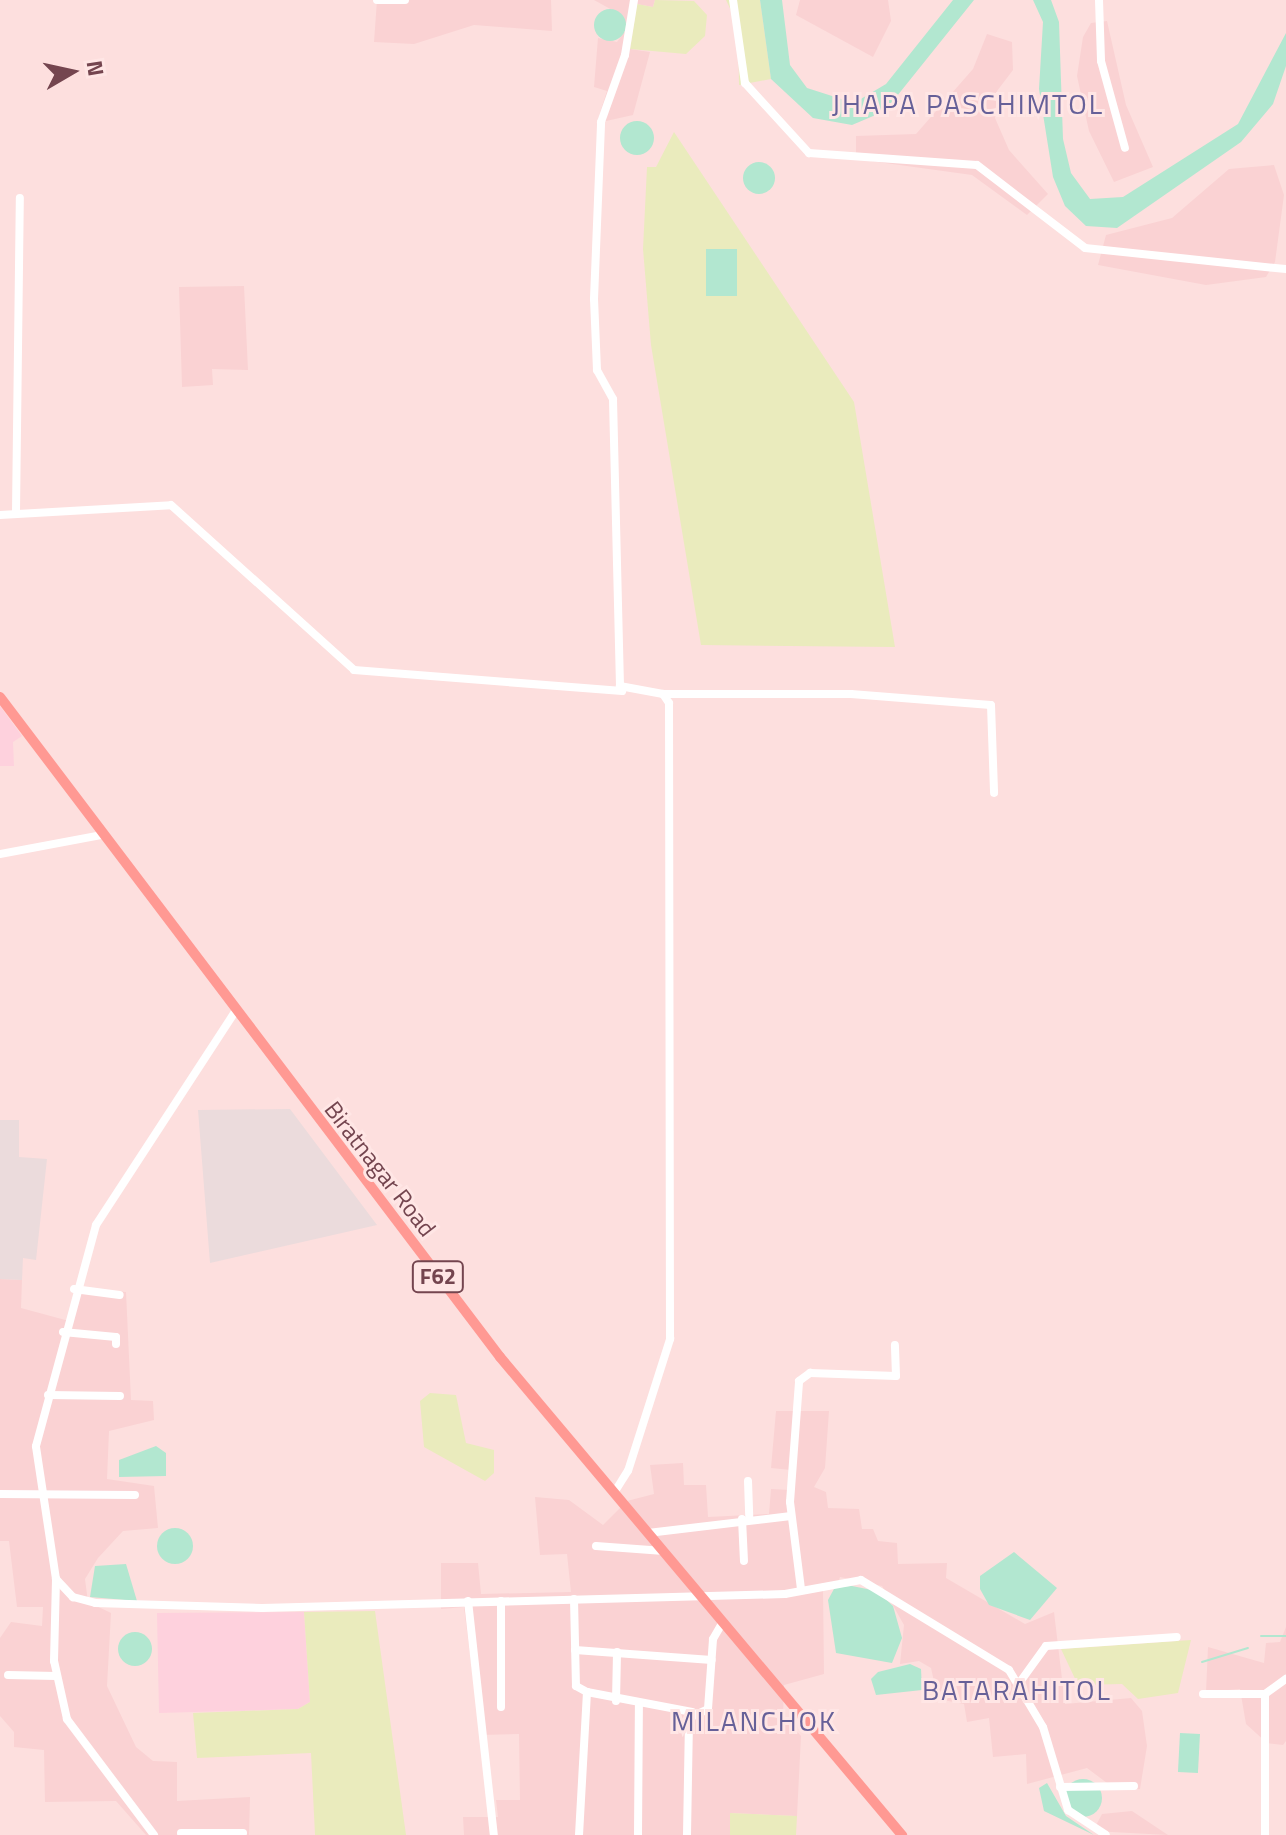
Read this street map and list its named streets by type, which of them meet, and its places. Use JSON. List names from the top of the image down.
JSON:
{
  "streets": {
    "main road": ["Biratnagar Road", "F62"]
  },
  "districts": ["JHAPA PASCHIMTOL", "BATARAHITOL", "MILANCHOK"],
  "north": "right"
}
